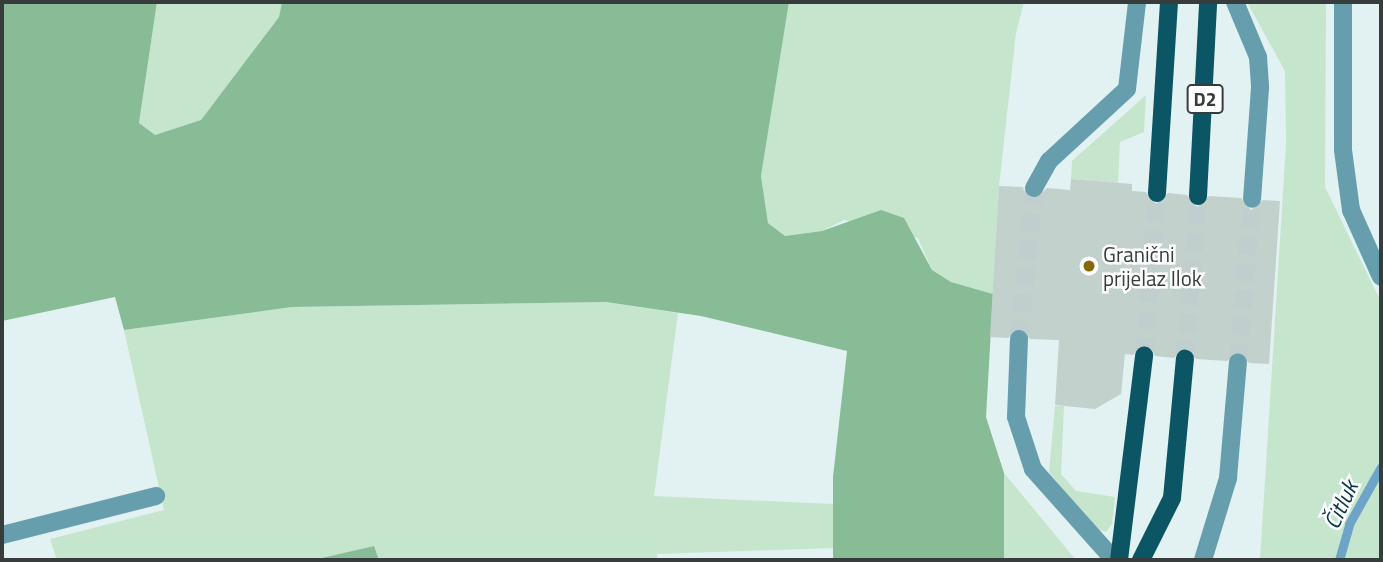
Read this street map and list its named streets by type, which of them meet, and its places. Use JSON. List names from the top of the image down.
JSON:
{
  "streets": {
    "main road": ["D2"]
  },
  "water": ["Čitluk"],
  "places": ["Granični prijelaz Ilok"]
}
